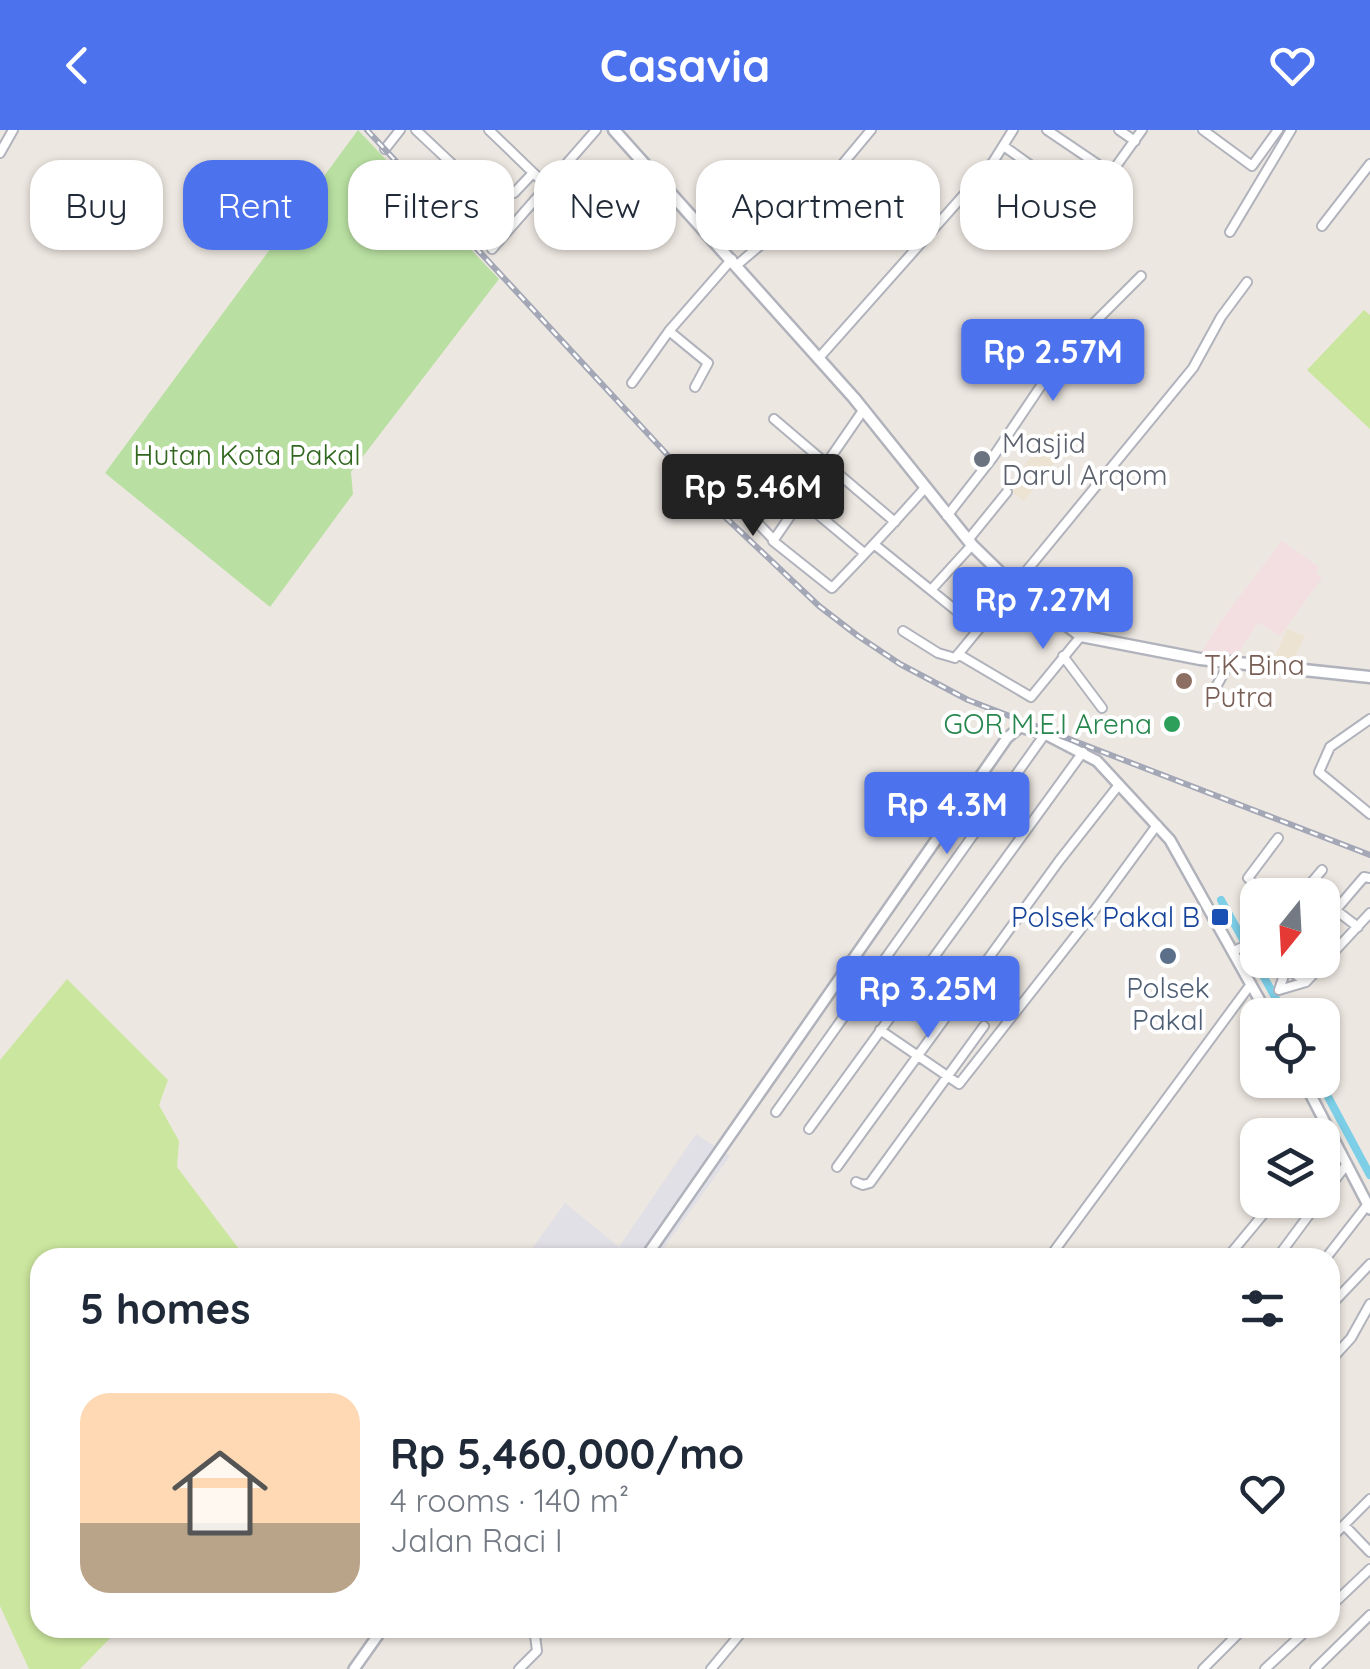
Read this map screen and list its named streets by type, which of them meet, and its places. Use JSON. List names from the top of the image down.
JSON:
{
  "parks": ["Hutan Kota Pakal"],
  "places": {
    "other": [
      "Masjid Darul Arqom",
      "TK Bina Putra",
      "GOR M.E.I Arena",
      "Polsek Pakal"
    ],
    "transit": ["Polsek Pakal B"]
  },
  "north": "bottom",
  "page": {
    "header": "Casavia",
    "chip": [
      "Buy",
      "Rent",
      "Filters",
      "New",
      "Apartment",
      "House"
    ],
    "price": [
      "Rp 2.57M",
      "Rp 5.46M",
      "Rp 7.27M",
      "Rp 4.3M",
      "Rp 3.25M"
    ],
    "heading": "5 homes",
    "list": [
      {
        "name": "Rp 5,460,000/mo",
        "note": "4 rooms · 140 m² · Jalan Raci I"
      }
    ]
  }
}
